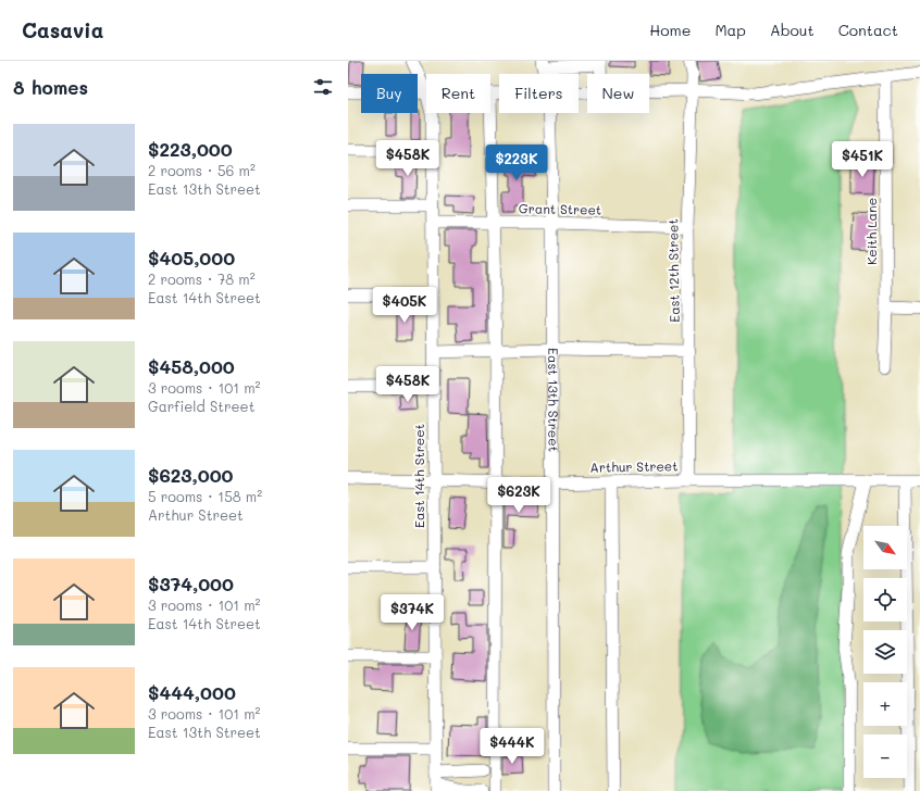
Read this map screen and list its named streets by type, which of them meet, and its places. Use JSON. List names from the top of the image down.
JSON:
{
  "streets": {
    "street": [
      "Grant Street",
      "Keith Lane",
      "East 12th Street",
      "East 13th Street",
      "Arthur Street",
      "East 14th Street"
    ]
  },
  "crossings": [
    ["Grant Street", "East 12th Street"],
    ["Grant Street", "East 13th Street"],
    ["Grant Street", "East 14th Street"],
    ["East 12th Street", "Arthur Street"],
    ["East 13th Street", "Arthur Street"],
    ["Arthur Street", "East 14th Street"]
  ],
  "north": "bottom right",
  "page": {
    "header": "Casavia",
    "nav": [
      "Home",
      "Map",
      "About",
      "Contact"
    ],
    "heading": "8 homes",
    "chip": [
      "Buy",
      "Rent",
      "Filters",
      "New"
    ],
    "list": [
      {
        "name": "$223,000",
        "note": "2 rooms · 56 m² · East 13th Street"
      },
      {
        "name": "$405,000",
        "note": "2 rooms · 78 m² · East 14th Street"
      },
      {
        "name": "$458,000",
        "note": "3 rooms · 101 m² · Garfield Street"
      },
      {
        "name": "$623,000",
        "note": "5 rooms · 158 m² · Arthur Street"
      },
      {
        "name": "$374,000",
        "note": "3 rooms · 101 m² · East 14th Street"
      },
      {
        "name": "$444,000",
        "note": "3 rooms · 101 m² · East 13th Street"
      }
    ],
    "price": [
      "$458K",
      "$451K",
      "$223K",
      "$405K",
      "$458K",
      "$623K",
      "$374K",
      "$444K"
    ],
    "map_buttons": ["+", "−"]
  }
}
